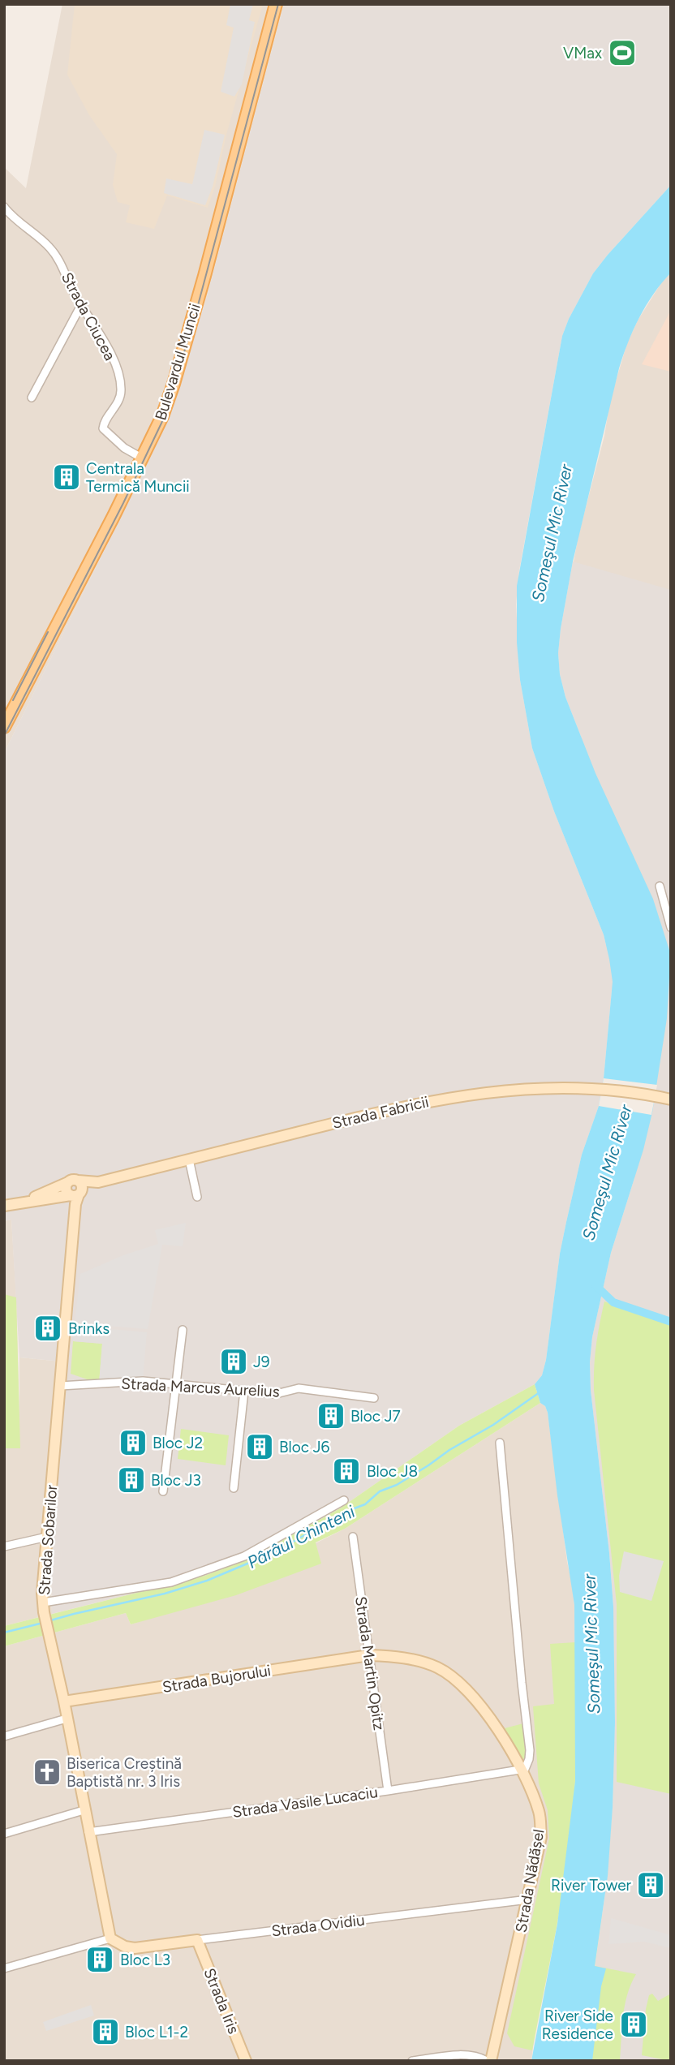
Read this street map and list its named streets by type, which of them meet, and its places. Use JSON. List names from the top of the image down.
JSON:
{
  "streets": {
    "main road": ["Bulevardul Muncii"],
    "street": [
      "Strada Ciucea",
      "Strada Fabricii",
      "Strada Marcus Aurelius",
      "Strada Sobarilor",
      "Strada Martin Opitz",
      "Strada Bujorului",
      "Strada Vasile Lucaciu",
      "Strada Nădășel",
      "Strada Ovidiu",
      "Strada Iris"
    ]
  },
  "crossings": [
    ["Strada Ciucea", "Bulevardul Muncii"],
    ["Strada Fabricii", "Strada Sobarilor"],
    ["Strada Marcus Aurelius", "Strada Sobarilor"],
    ["Strada Sobarilor", "Strada Bujorului"],
    ["Strada Sobarilor", "Strada Vasile Lucaciu"],
    ["Strada Sobarilor", "Strada Ovidiu"],
    ["Strada Martin Opitz", "Strada Bujorului"],
    ["Strada Martin Opitz", "Strada Vasile Lucaciu"],
    ["Strada Martin Opitz", "Strada Nădășel"],
    ["Strada Bujorului", "Strada Nădășel"],
    ["Strada Vasile Lucaciu", "Strada Nădășel"],
    ["Strada Nădășel", "Strada Ovidiu"],
    ["Strada Ovidiu", "Strada Iris"]
  ],
  "water": ["Someşul Mic River", "Pârâul Chinteni"],
  "places": {
    "sports": ["VMax"],
    "building": [
      "Centrala Termică Muncii",
      "Brinks",
      "J9",
      "Bloc J7",
      "Bloc J2",
      "Bloc J6",
      "Bloc J8",
      "Bloc J3",
      "River Tower",
      "Bloc L3",
      "River Side Residence",
      "Bloc L1-2"
    ],
    "church": ["Biserica Creștină Baptistă nr. 3 Iris"]
  }
}
